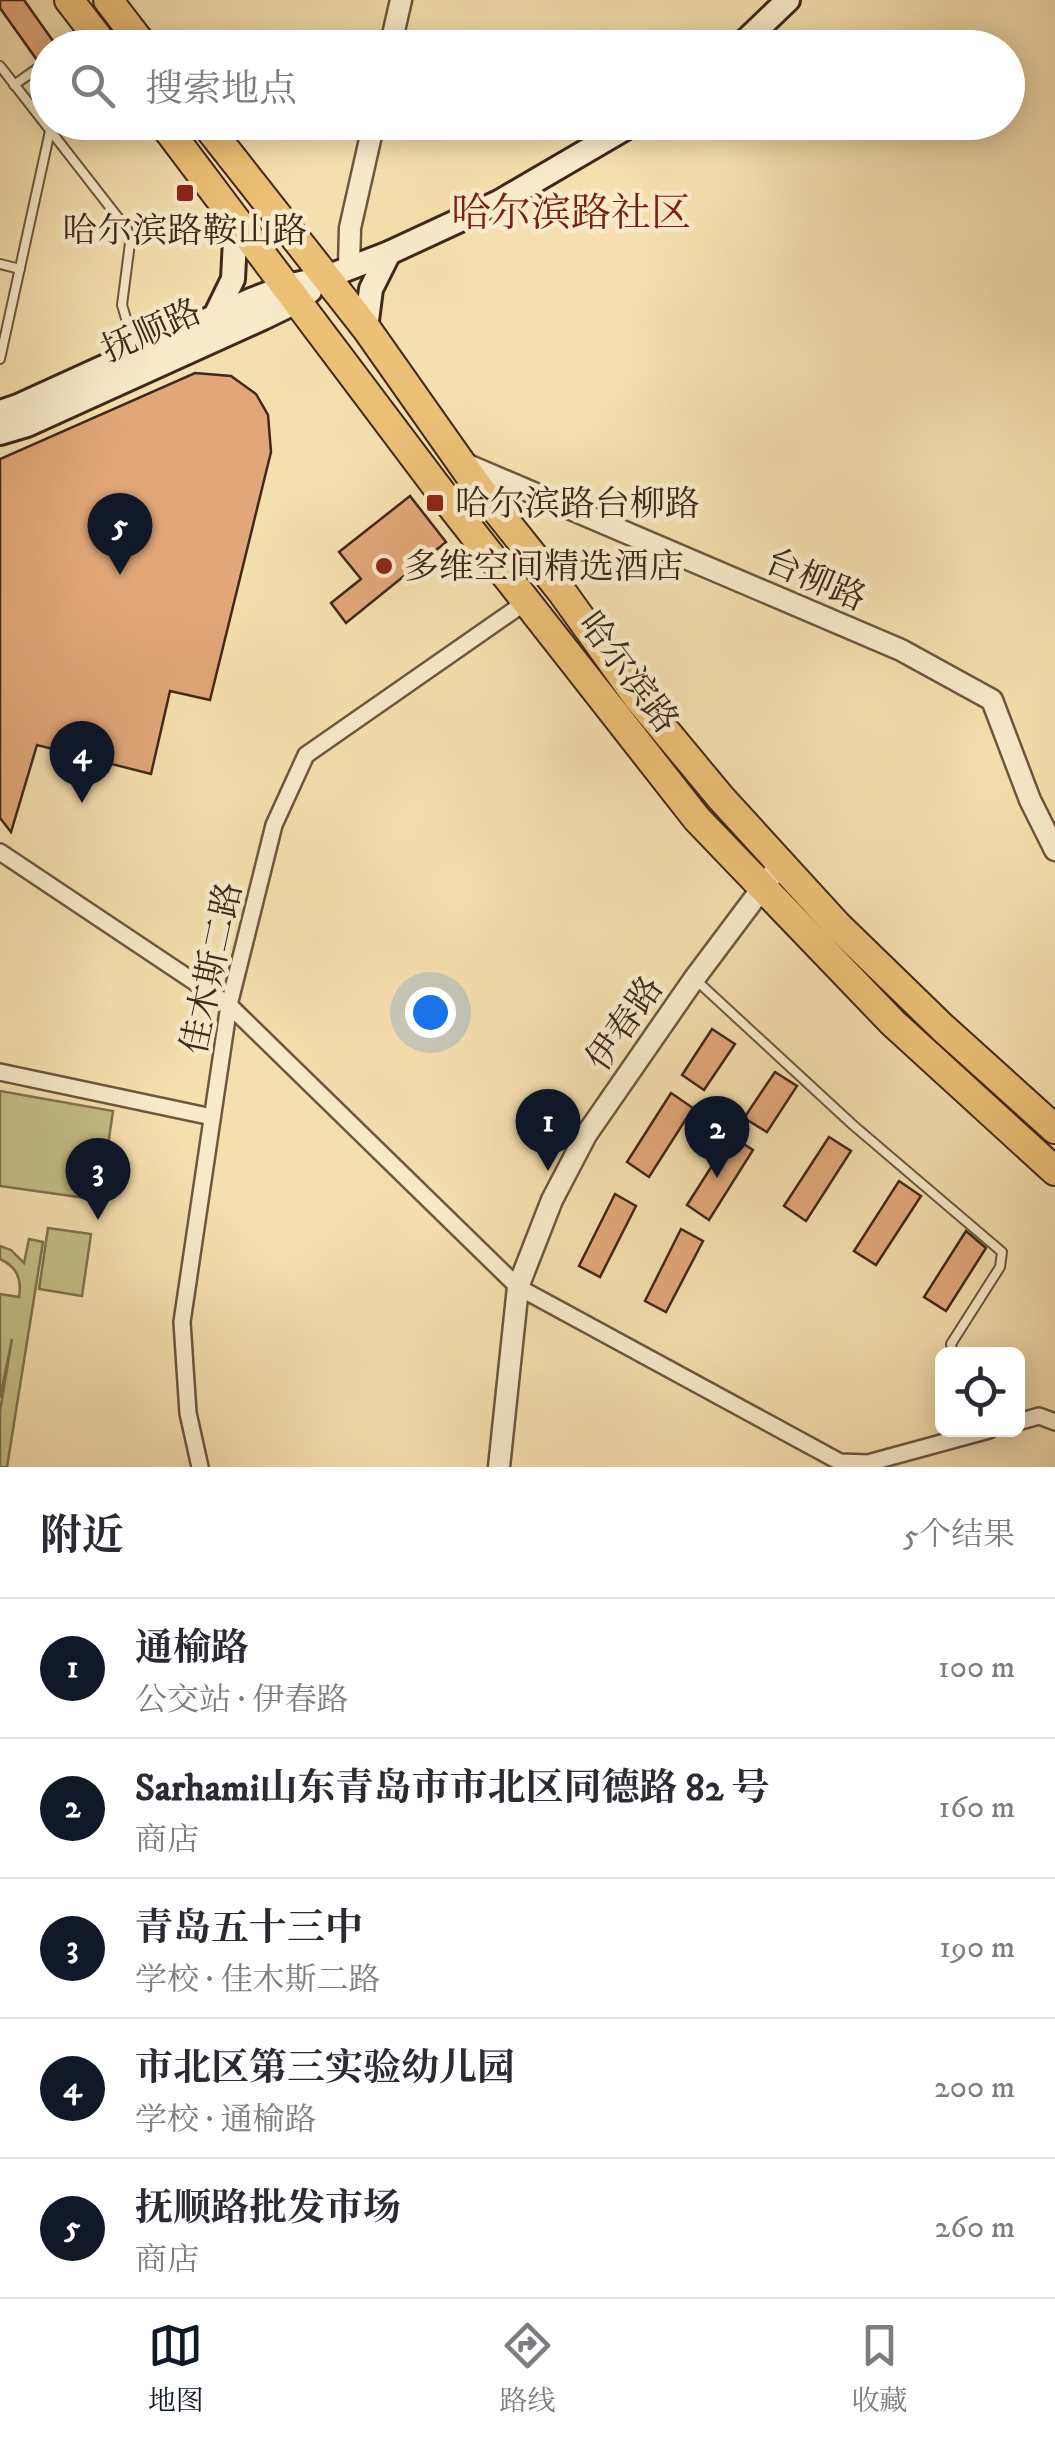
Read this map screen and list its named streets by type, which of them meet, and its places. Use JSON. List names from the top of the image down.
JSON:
{
  "streets": {
    "highway": ["哈尔滨路"],
    "main road": ["抚顺路"],
    "street": ["台柳路", "佳木斯二路", "伊春路"]
  },
  "crossings": [
    ["抚顺路", "哈尔滨路"],
    ["台柳路", "哈尔滨路"],
    ["哈尔滨路", "佳木斯二路"],
    ["哈尔滨路", "伊春路"]
  ],
  "districts": ["哈尔滨路社区"],
  "places": {
    "transit": ["哈尔滨路鞍山路", "哈尔滨路台柳路"],
    "other": ["多维空间精选酒店"]
  },
  "page": {
    "search": "搜索地点",
    "pins": [
      "5",
      "4",
      "1",
      "2",
      "3"
    ],
    "heading": ["附近", "5个结果"],
    "list": [
      {
        "mark": "1",
        "name": "通榆路",
        "note": "公交站 · 伊春路",
        "value": "100 m"
      },
      {
        "mark": "2",
        "name": "Sarhami山东青岛市市北区同德路 82 号",
        "note": "商店",
        "value": "160 m"
      },
      {
        "mark": "3",
        "name": "青岛五十三中",
        "note": "学校 · 佳木斯二路",
        "value": "190 m"
      },
      {
        "mark": "4",
        "name": "市北区第三实验幼儿园",
        "note": "学校 · 通榆路",
        "value": "200 m"
      },
      {
        "mark": "5",
        "name": "抚顺路批发市场",
        "note": "商店",
        "value": "260 m"
      }
    ],
    "nav": ["地图", "路线", "收藏"]
  }
}
